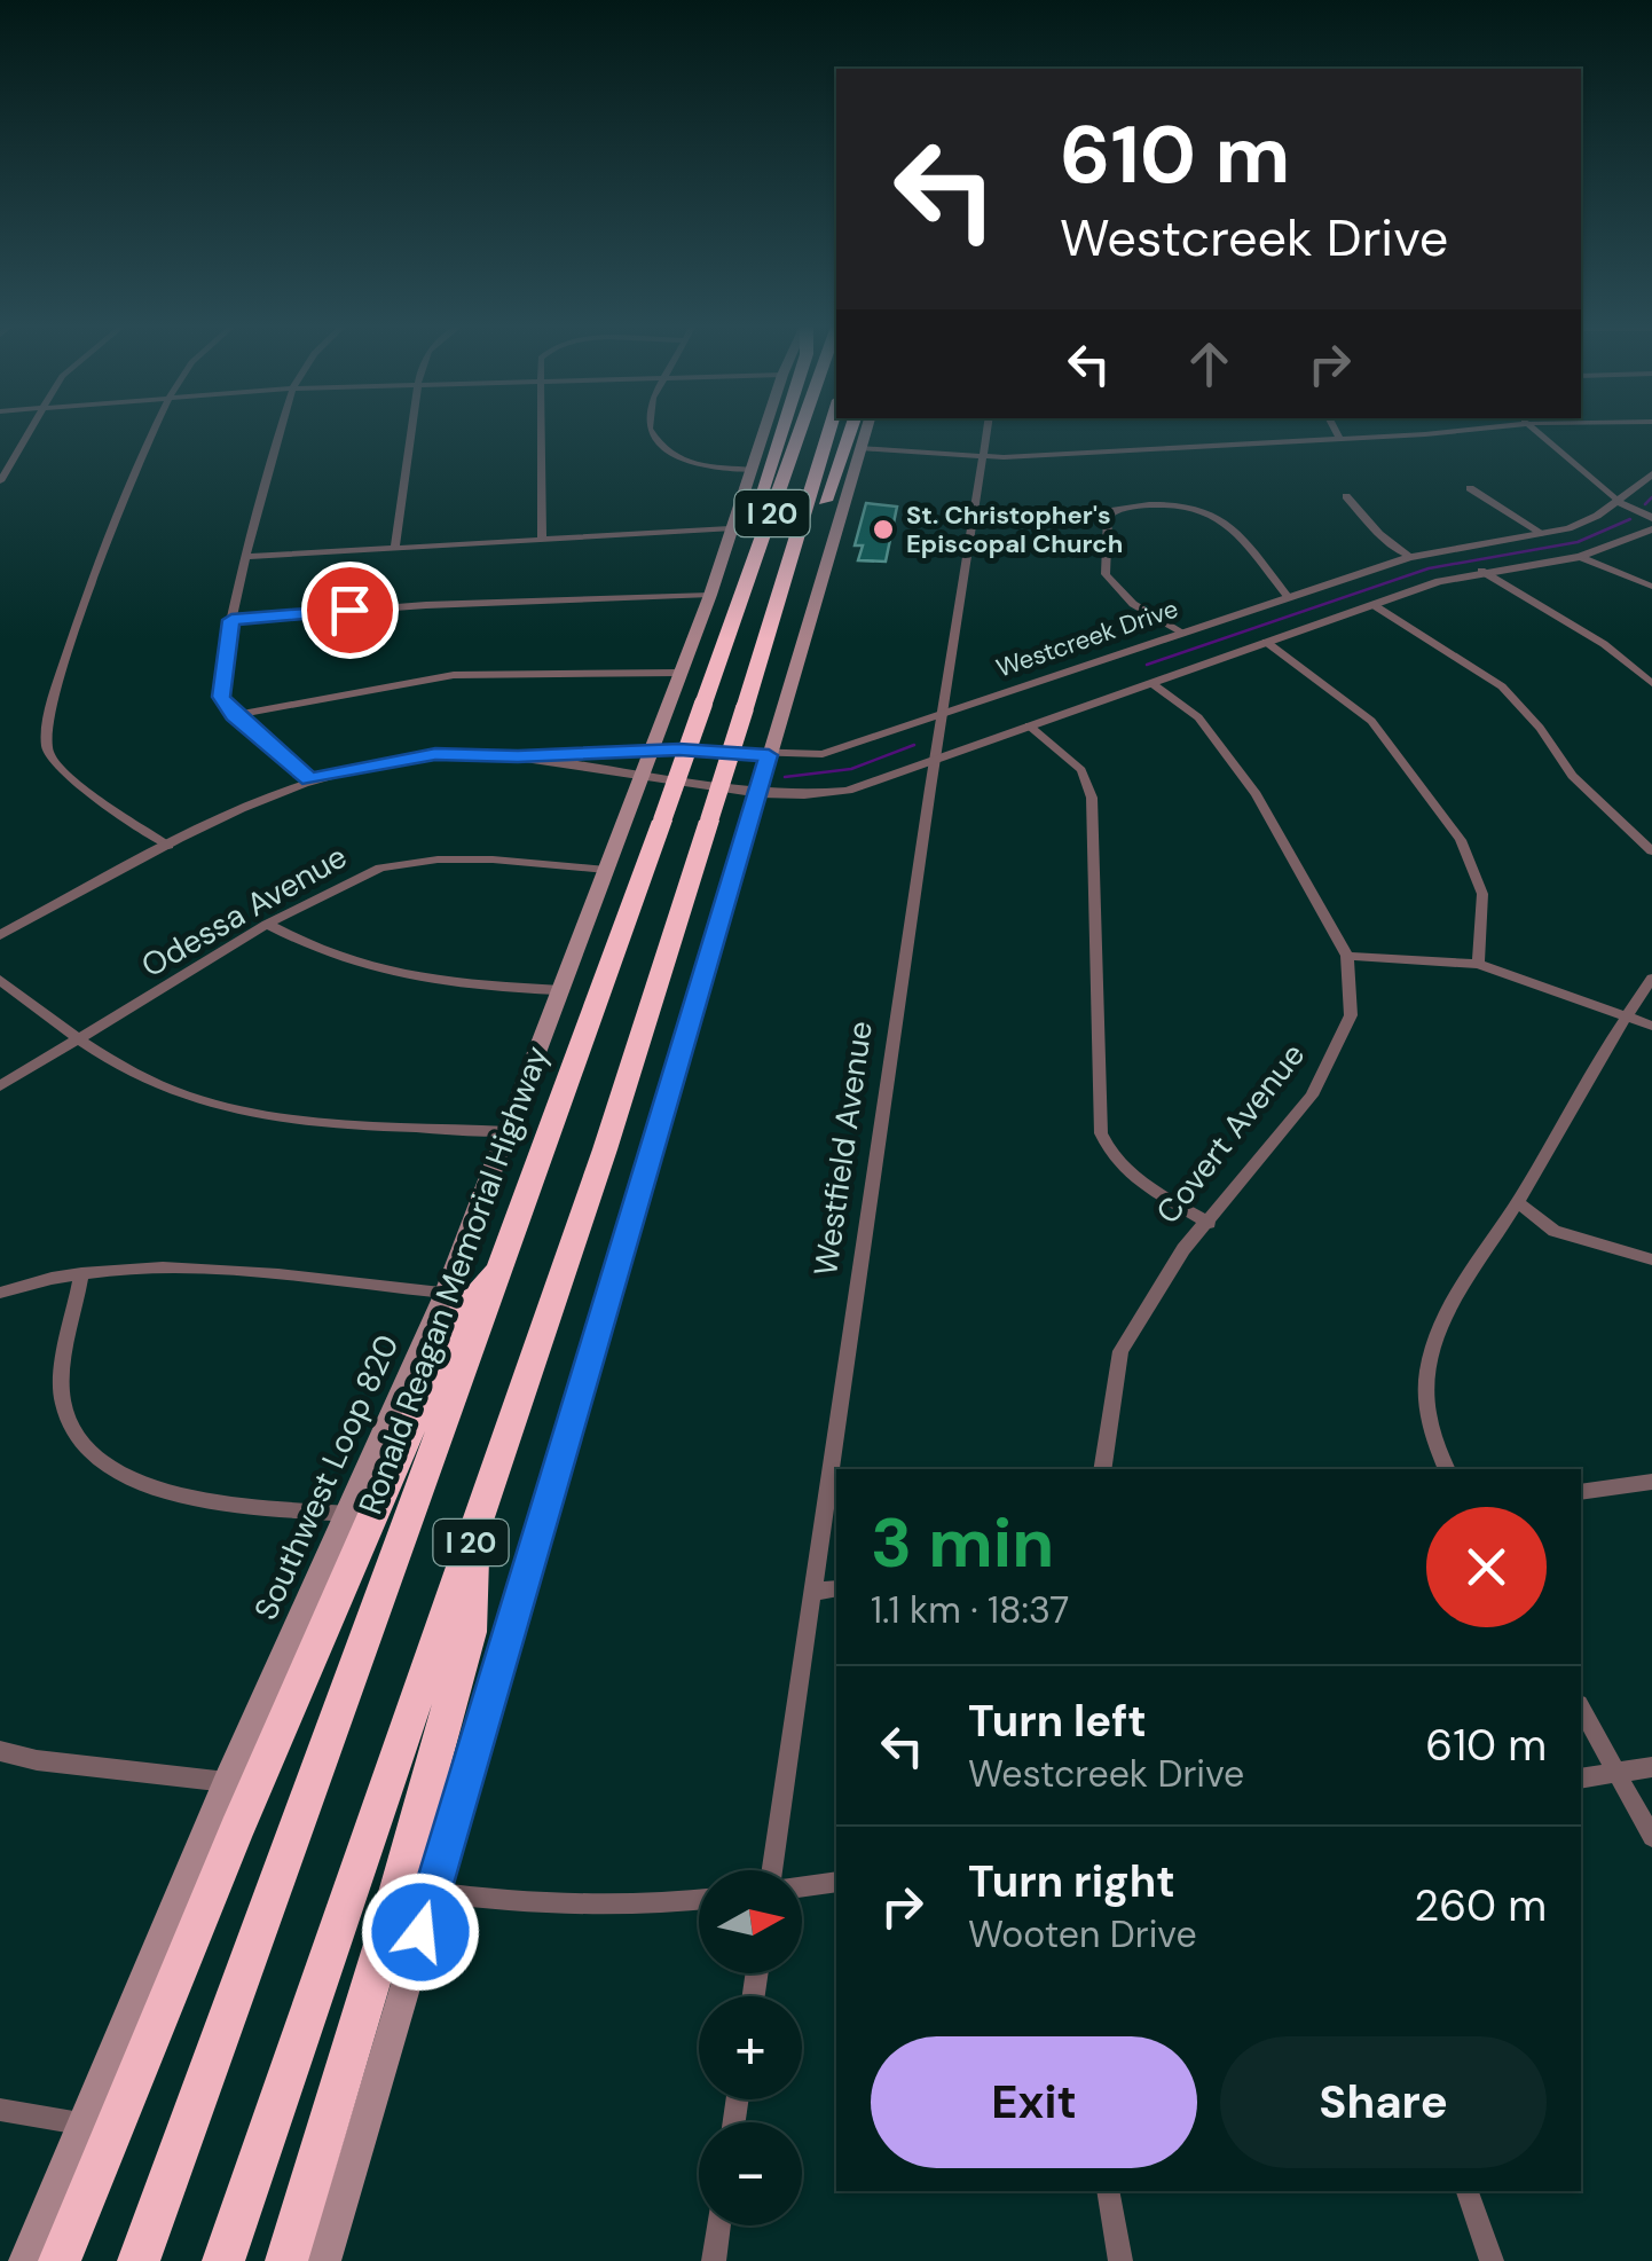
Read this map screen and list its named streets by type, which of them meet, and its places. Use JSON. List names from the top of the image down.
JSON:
{
  "streets": {
    "highway": ["I 20", "Ronald Reagan Memorial Highway"],
    "main road": ["Southwest Loop 820"],
    "street": [
      "Westcreek Drive",
      "Odessa Avenue",
      "Covert Avenue",
      "Westfield Avenue"
    ]
  },
  "crossings": [
    ["Westcreek Drive", "Covert Avenue"],
    ["Westcreek Drive", "Westfield Avenue"],
    ["Westcreek Drive", "Southwest Loop 820"],
    ["Odessa Avenue", "Southwest Loop 820"]
  ],
  "places": ["St. Christopher's Episcopal Church"],
  "north": "right",
  "page": {
    "turn": ["610 m", "Westcreek Drive"],
    "heading": ["3 min", "1.1 km · 18:37"],
    "list": [
      {
        "name": "Turn left",
        "note": "Westcreek Drive",
        "value": "610 m"
      },
      {
        "name": "Turn right",
        "note": "Wooten Drive",
        "value": "260 m"
      }
    ],
    "map_buttons": ["+", "−"],
    "buttons": ["Exit", "Share"]
  }
}
